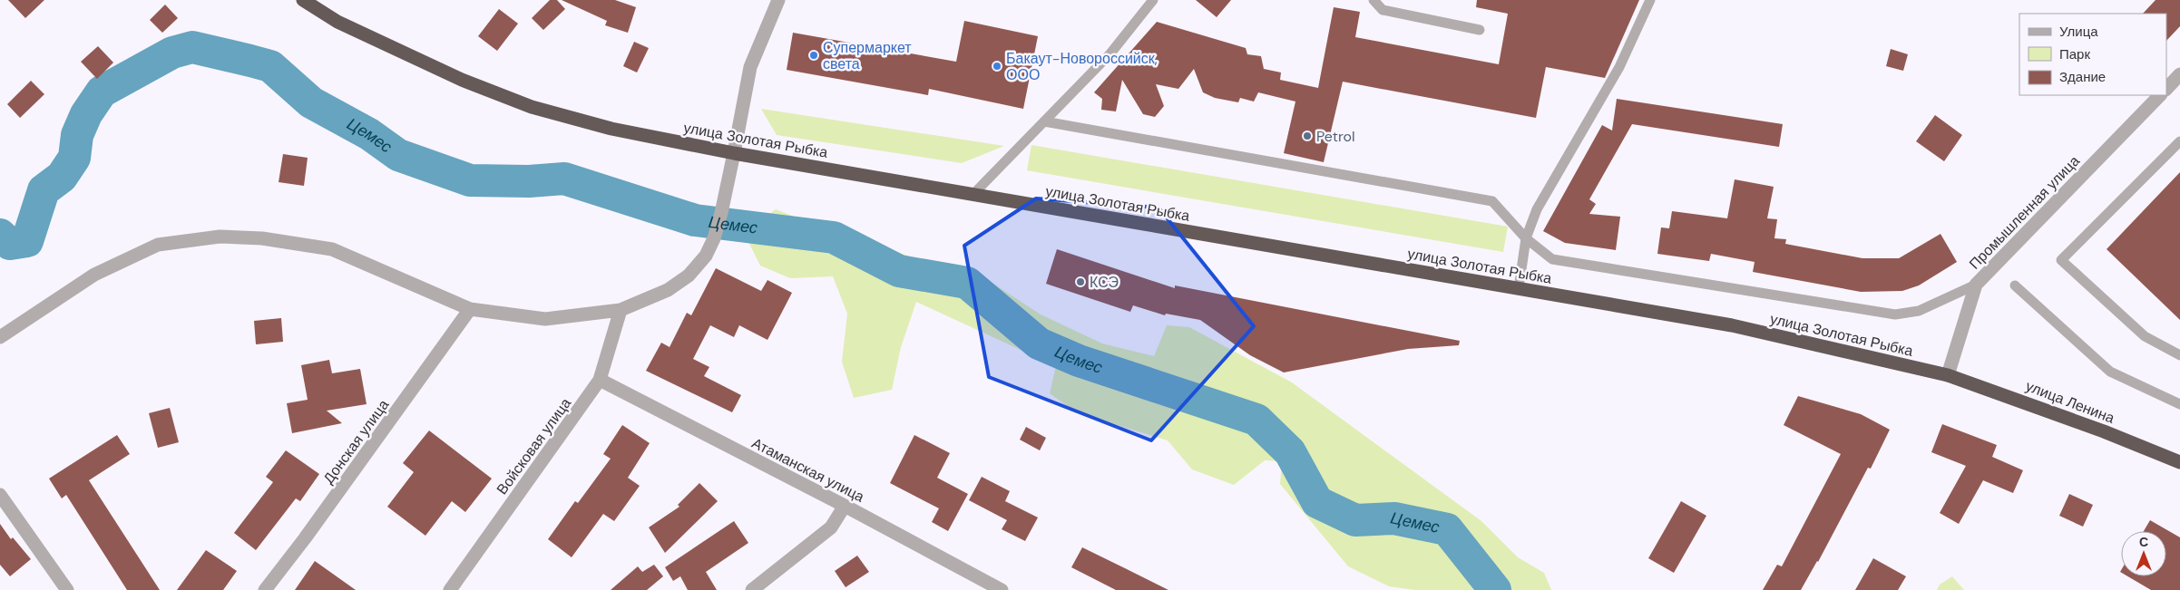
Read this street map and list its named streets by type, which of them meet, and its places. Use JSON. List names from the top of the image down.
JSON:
{
  "streets": {
    "highway": ["улица Золотая Рыбка", "улица Ленина"],
    "street": [
      "Промышленная улица",
      "Донская улица",
      "Войсковая улица",
      "Атаманская улица"
    ]
  },
  "crossings": [
    ["улица Золотая Рыбка", "Промышленная улица"],
    ["улица Золотая Рыбка", "улица Ленина"],
    ["Промышленная улица", "улица Ленина"],
    ["Войсковая улица", "Атаманская улица"]
  ],
  "water": ["Цемес"],
  "places": [
    "Супермаркет света",
    "Бакаут-Новороссийск, ООО",
    "Petrol",
    "КСЭ"
  ],
  "legend": ["Улица", "Парк", "Здание"],
  "north": "top"
}
